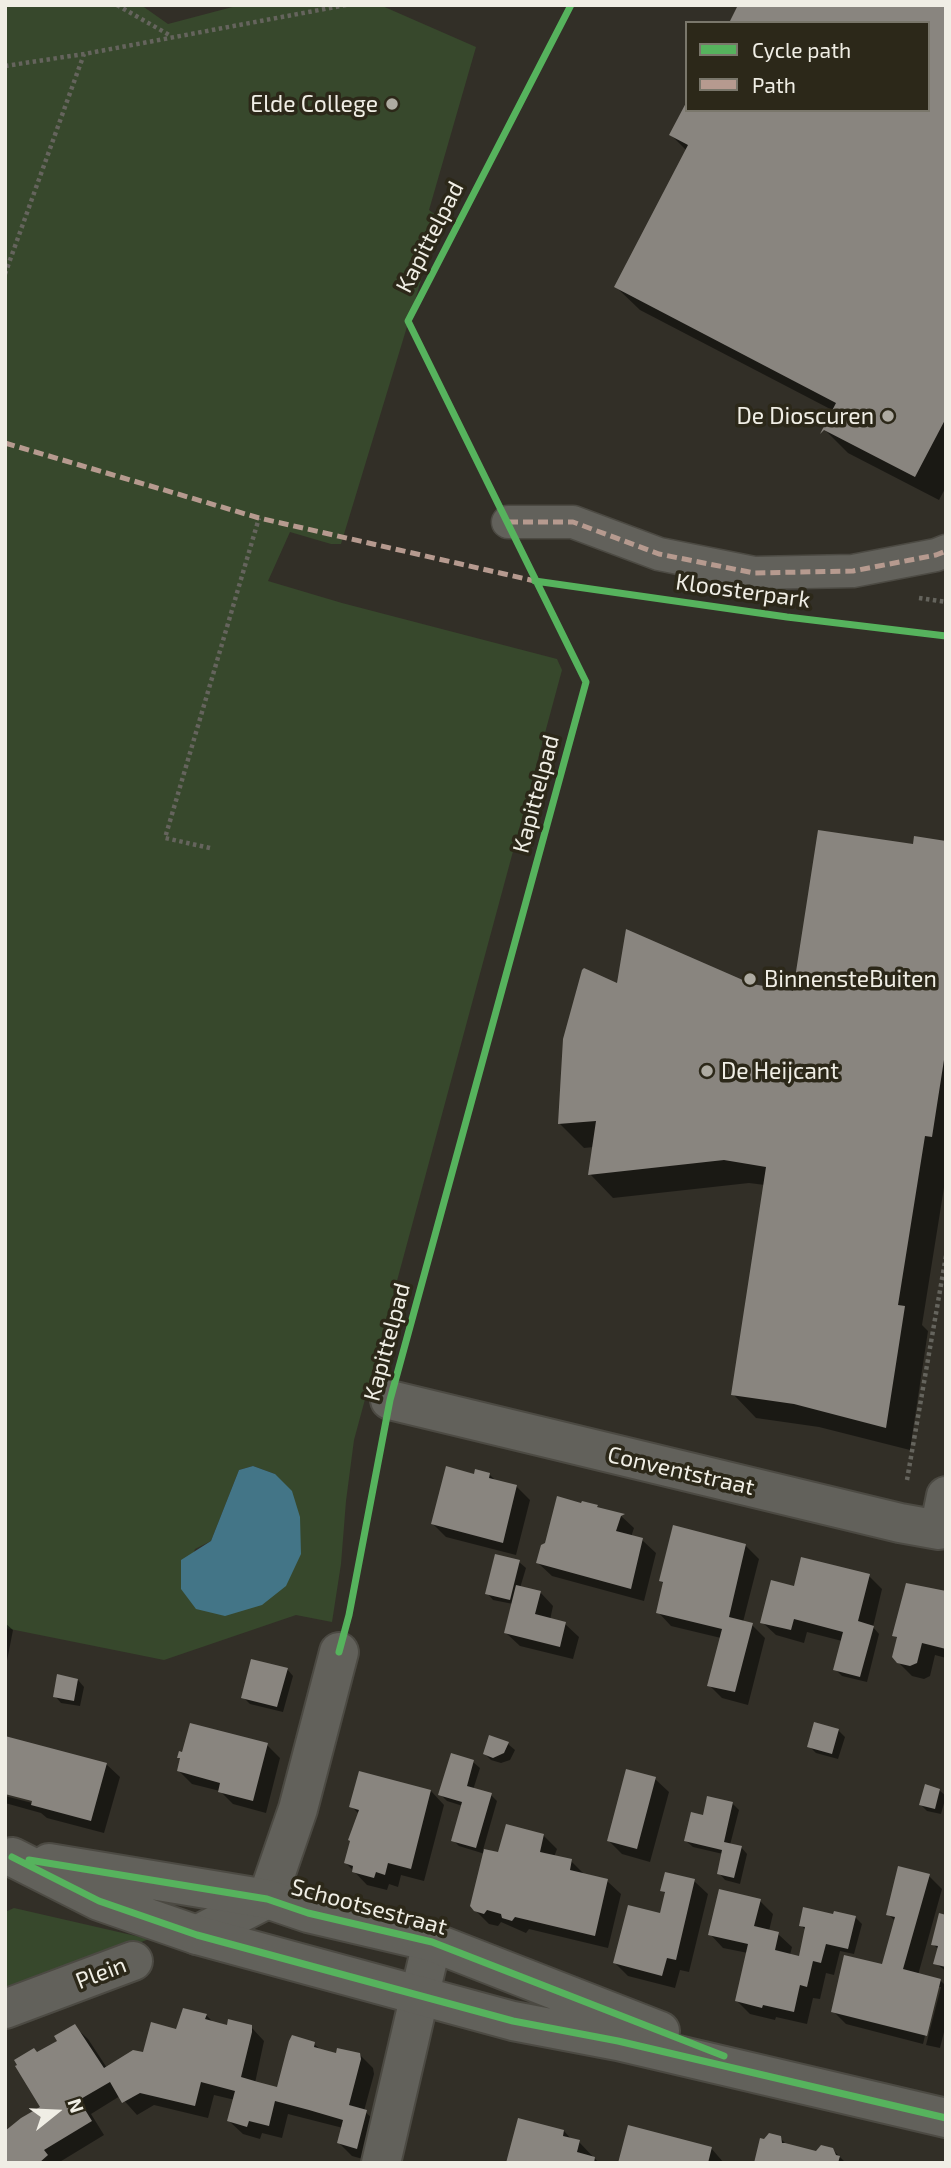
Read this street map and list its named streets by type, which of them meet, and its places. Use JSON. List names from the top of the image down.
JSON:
{
  "streets": {
    "main road": ["Conventstraat", "Schootsestraat", "Plein"],
    "cycle path": ["Kapittelpad", "Kloosterpark"]
  },
  "places": [
    "Elde College",
    "De Dioscuren",
    "BinnensteBuiten",
    "De Heijcant"
  ],
  "legend": ["Cycle path", "Path"],
  "north": "right"
}
